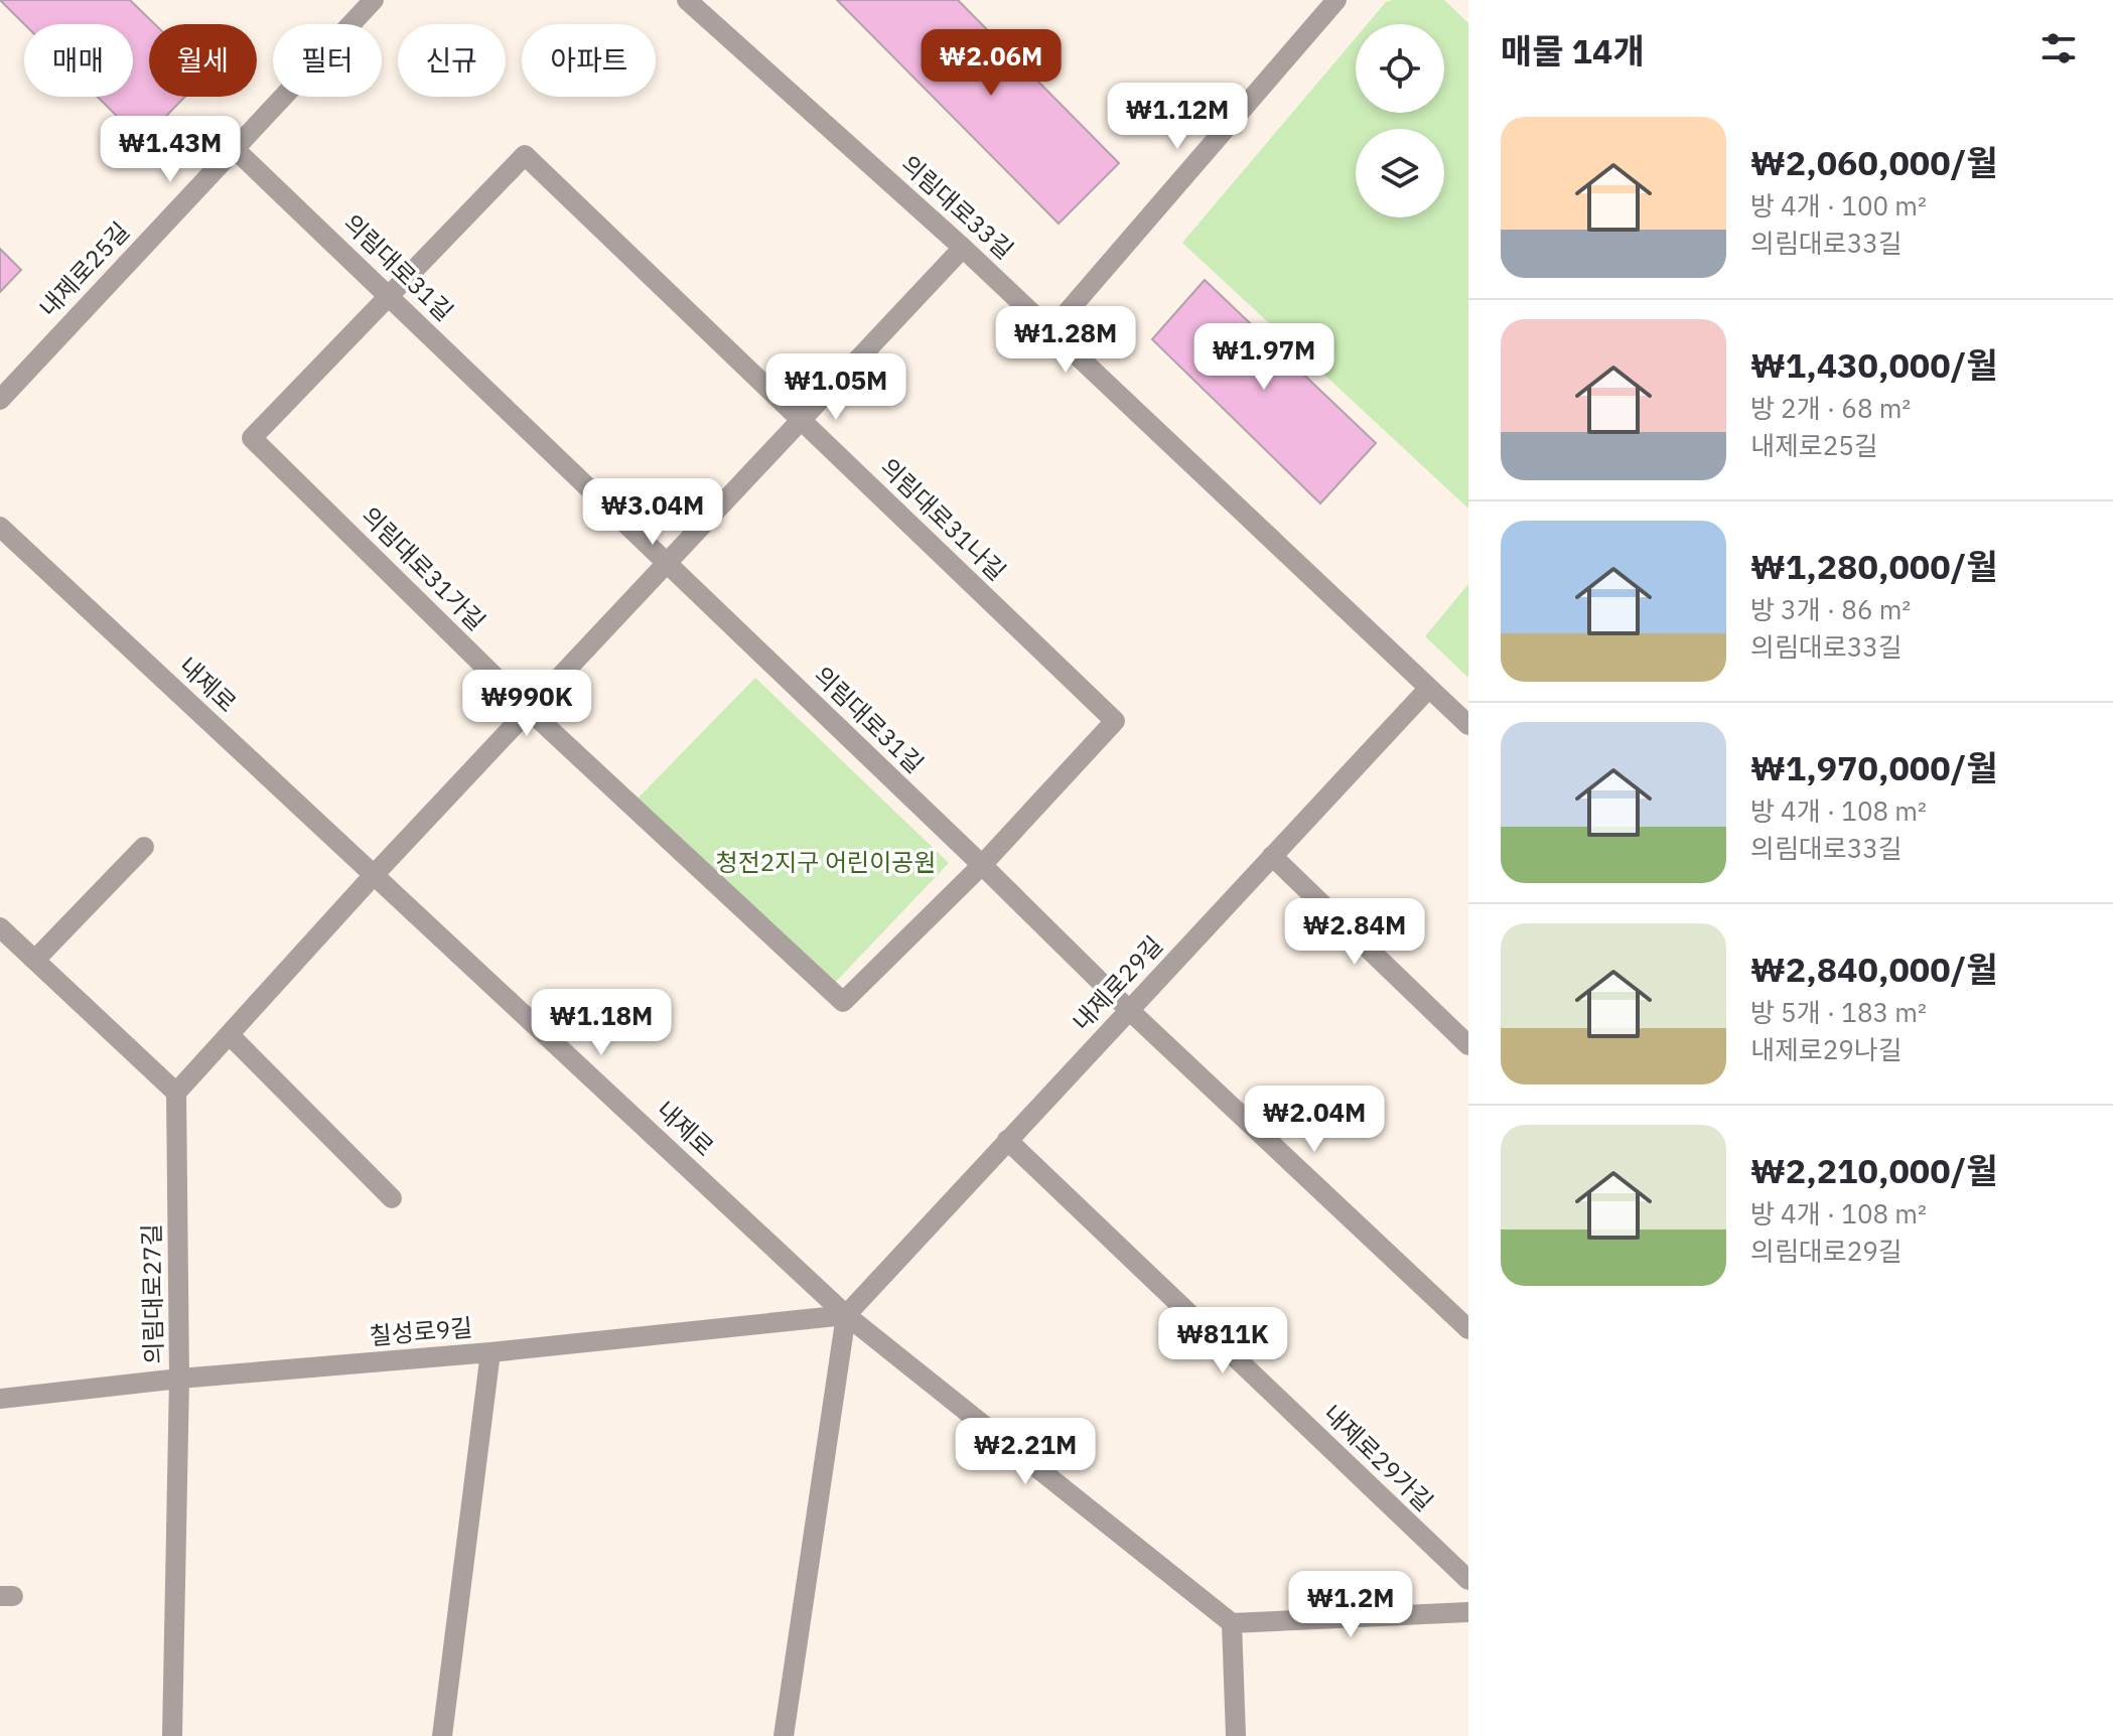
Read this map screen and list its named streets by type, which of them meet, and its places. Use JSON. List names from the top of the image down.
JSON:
{
  "streets": {
    "street": [
      "의림대로33길",
      "의림대로31길",
      "내제로25길",
      "의림대로31나길",
      "의림대로31가길",
      "내제로",
      "내제로29길",
      "의림대로27길",
      "칠성로9길",
      "내제로29가길"
    ]
  },
  "crossings": [
    ["의림대로33길", "내제로29길"],
    ["의림대로31길", "내제로25길"],
    ["의림대로31길", "의림대로31나길"],
    ["의림대로31길", "의림대로31가길"],
    ["의림대로31길", "내제로29길"],
    ["의림대로31나길", "의림대로31가길"],
    ["내제로", "내제로29길"],
    ["내제로", "칠성로9길"],
    ["내제로29길", "칠성로9길"],
    ["내제로29길", "내제로29가길"],
    ["의림대로27길", "칠성로9길"]
  ],
  "parks": ["청전2지구 어린이공원"],
  "page": {
    "heading": "매물 14개",
    "chip": [
      "매매",
      "월세",
      "필터",
      "신규",
      "아파트"
    ],
    "price": [
      "₩2.06M",
      "₩1.12M",
      "₩1.43M",
      "₩1.28M",
      "₩1.97M",
      "₩1.05M",
      "₩3.04M",
      "₩990K",
      "₩2.84M",
      "₩1.18M",
      "₩2.04M",
      "₩811K",
      "₩2.21M",
      "₩1.2M"
    ],
    "list": [
      {
        "name": "₩2,060,000/월",
        "note": "방 4개 · 100 m² · 의림대로33길"
      },
      {
        "name": "₩1,430,000/월",
        "note": "방 2개 · 68 m² · 내제로25길"
      },
      {
        "name": "₩1,280,000/월",
        "note": "방 3개 · 86 m² · 의림대로33길"
      },
      {
        "name": "₩1,970,000/월",
        "note": "방 4개 · 108 m² · 의림대로33길"
      },
      {
        "name": "₩2,840,000/월",
        "note": "방 5개 · 183 m² · 내제로29나길"
      },
      {
        "name": "₩2,210,000/월",
        "note": "방 4개 · 108 m² · 의림대로29길"
      }
    ]
  }
}
